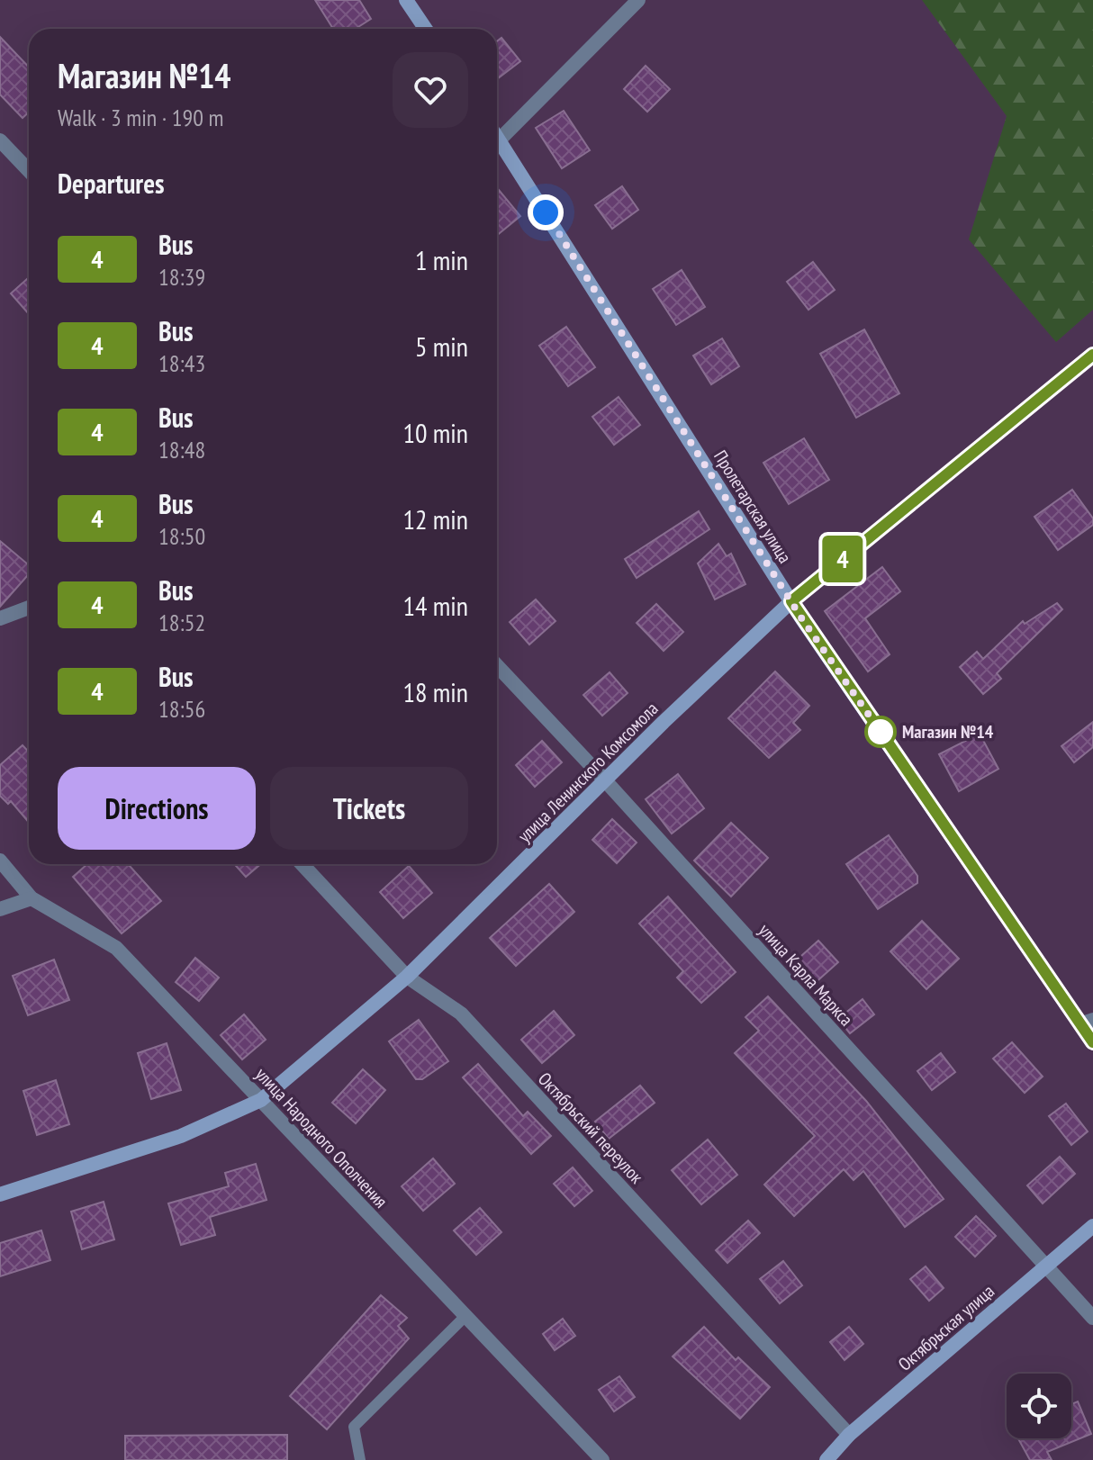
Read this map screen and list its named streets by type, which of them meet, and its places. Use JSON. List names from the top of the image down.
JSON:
{
  "streets": {
    "main road": ["Пролетарская улица", "улица Ленинского Комсомола", "Октябрьская улица"],
    "street": ["улица Карла Маркса", "Октябрьский переулок", "улица Народного Ополчения"]
  },
  "crossings": [
    ["Пролетарская улица", "улица Ленинского Комсомола"],
    ["улица Ленинского Комсомола", "улица Карла Маркса"],
    ["улица Ленинского Комсомола", "Октябрьский переулок"],
    ["улица Ленинского Комсомола", "улица Народного Ополчения"],
    ["улица Карла Маркса", "Октябрьская улица"],
    ["Октябрьский переулок", "Октябрьская улица"]
  ],
  "places": ["Магазин №14"],
  "lines": ["bus line 4"],
  "page": {
    "on_map": "4",
    "heading": [
      ["Магазин №14", "Walk · 3 min · 190 m"],
      "Departures"
    ],
    "list": [
      {
        "mark": "4",
        "name": "Bus",
        "note": "18:39",
        "value": "1 min"
      },
      {
        "mark": "4",
        "name": "Bus",
        "note": "18:43",
        "value": "5 min"
      },
      {
        "mark": "4",
        "name": "Bus",
        "note": "18:48",
        "value": "10 min"
      },
      {
        "mark": "4",
        "name": "Bus",
        "note": "18:50",
        "value": "12 min"
      },
      {
        "mark": "4",
        "name": "Bus",
        "note": "18:52",
        "value": "14 min"
      },
      {
        "mark": "4",
        "name": "Bus",
        "note": "18:56",
        "value": "18 min"
      }
    ],
    "buttons": ["Directions", "Tickets"]
  }
}
